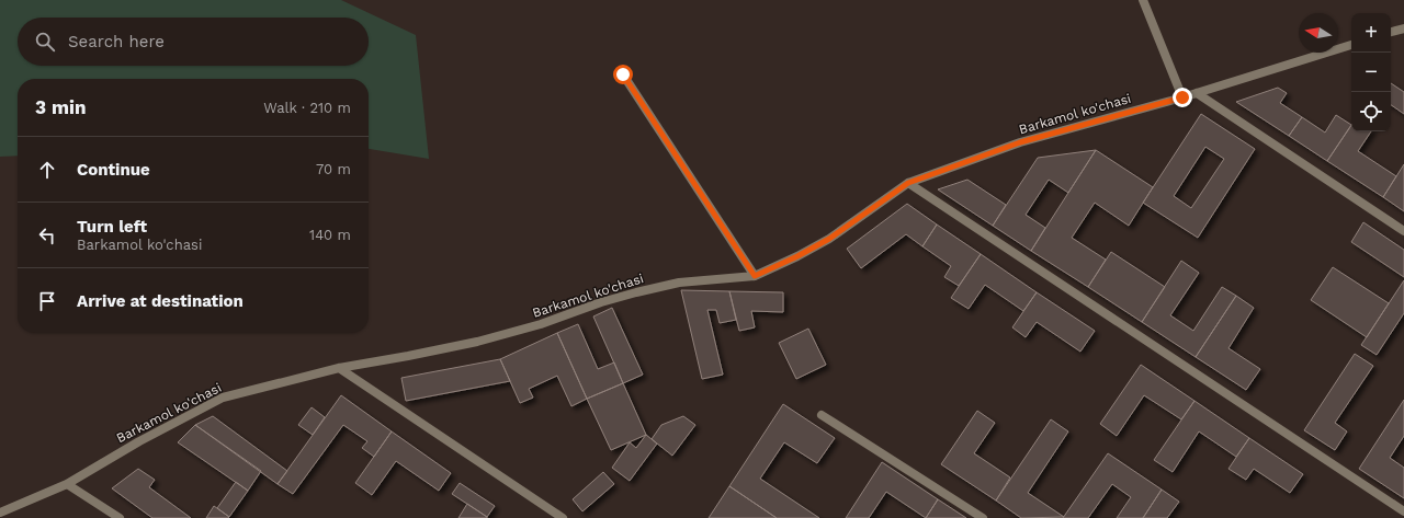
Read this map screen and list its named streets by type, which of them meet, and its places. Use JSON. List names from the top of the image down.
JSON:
{
  "streets": {
    "street": ["Barkamol ko'chasi"]
  },
  "north": "left",
  "page": {
    "map_buttons": ["+", "−"],
    "search": "Search here",
    "heading": ["3 min", "Walk · 210 m"],
    "list": [
      ["Continue", "70 m"],
      ["Turn left", "Barkamol ko'chasi", "140 m"],
      "Arrive at destination"
    ]
  }
}
